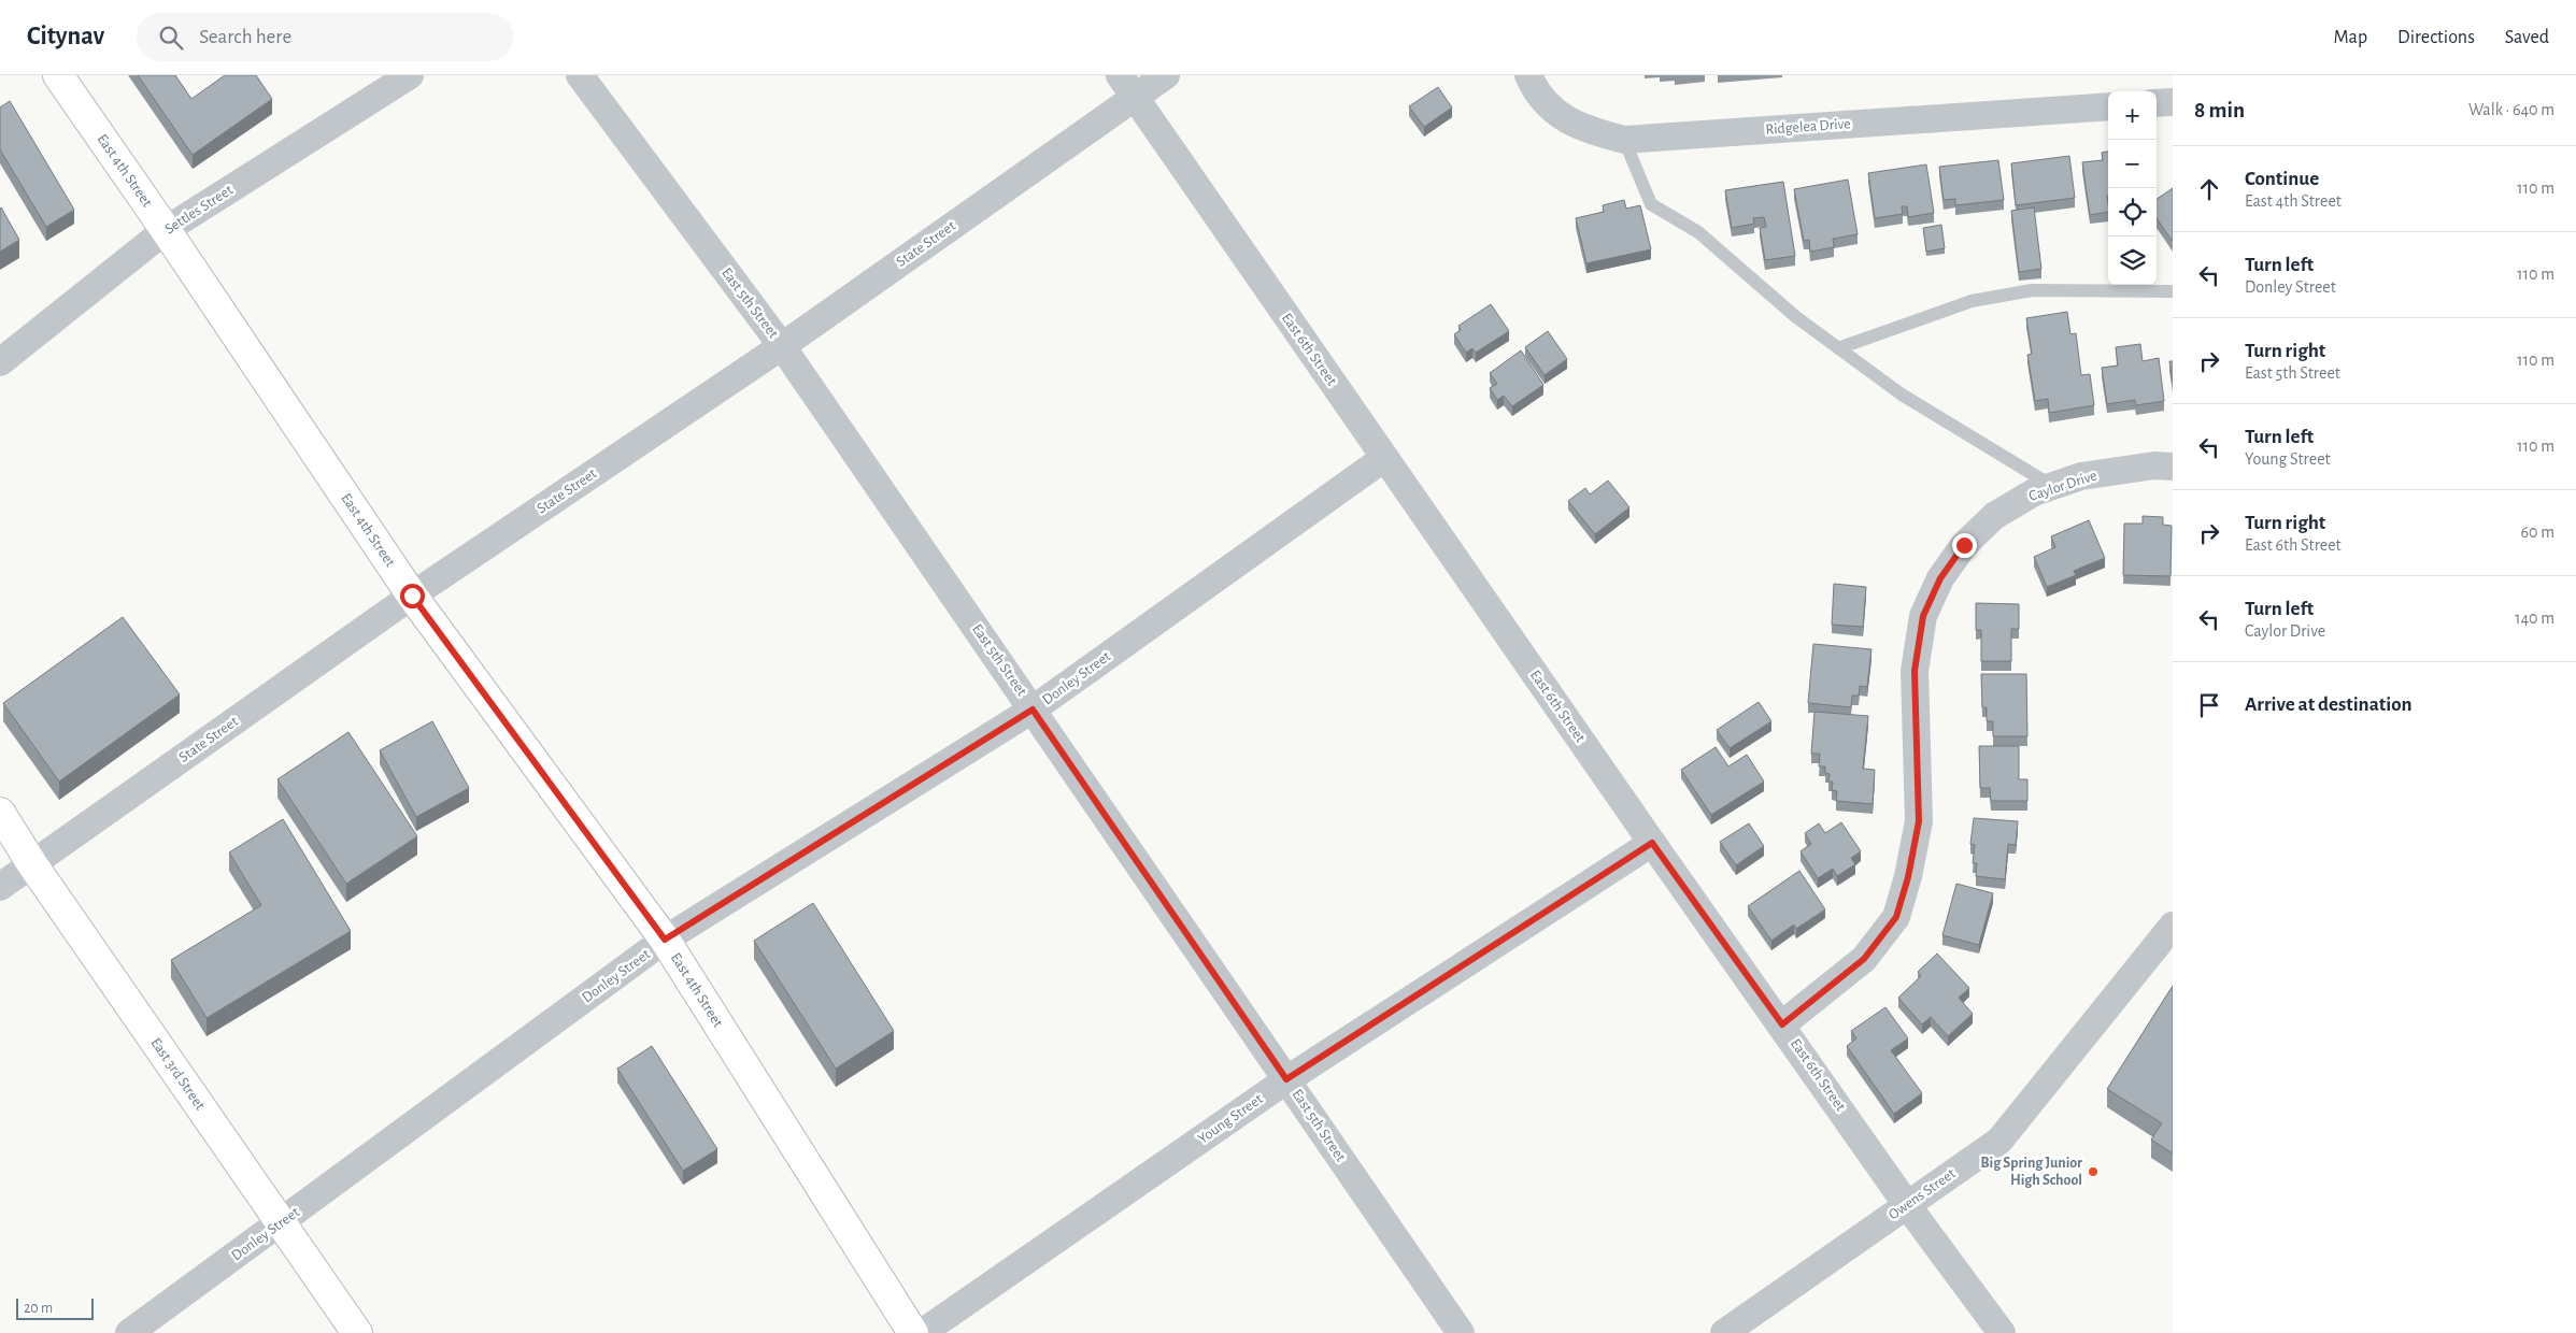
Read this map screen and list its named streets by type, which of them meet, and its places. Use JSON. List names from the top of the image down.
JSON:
{
  "streets": {
    "main road": ["East 4th Street", "East 3rd Street"],
    "street": [
      "Ridgelea Drive",
      "Settles Street",
      "State Street",
      "East 5th Street",
      "East 6th Street",
      "Caylor Drive",
      "Donley Street",
      "Young Street",
      "Owens Street"
    ]
  },
  "crossings": [
    ["East 4th Street", "Settles Street"],
    ["East 4th Street", "State Street"],
    ["East 4th Street", "Donley Street"],
    ["State Street", "East 5th Street"],
    ["State Street", "East 6th Street"],
    ["State Street", "East 3rd Street"],
    ["East 5th Street", "Donley Street"],
    ["East 5th Street", "Young Street"],
    ["East 6th Street", "Caylor Drive"],
    ["East 6th Street", "Donley Street"],
    ["East 6th Street", "Young Street"],
    ["East 6th Street", "Owens Street"],
    ["Donley Street", "East 3rd Street"]
  ],
  "places": ["Big Spring Junior High School"],
  "scale_bar": "20 m",
  "page": {
    "header": "Citynav",
    "search": "Search here",
    "nav": ["Map", "Directions", "Saved"],
    "heading": ["8 min", "Walk · 640 m"],
    "map_buttons": ["+", "−"],
    "list": [
      ["Continue", "East 4th Street", "110 m"],
      ["Turn left", "Donley Street", "110 m"],
      ["Turn right", "East 5th Street", "110 m"],
      ["Turn left", "Young Street", "110 m"],
      ["Turn right", "East 6th Street", "60 m"],
      ["Turn left", "Caylor Drive", "140 m"],
      "Arrive at destination"
    ],
    "scale": "20 m"
  }
}
